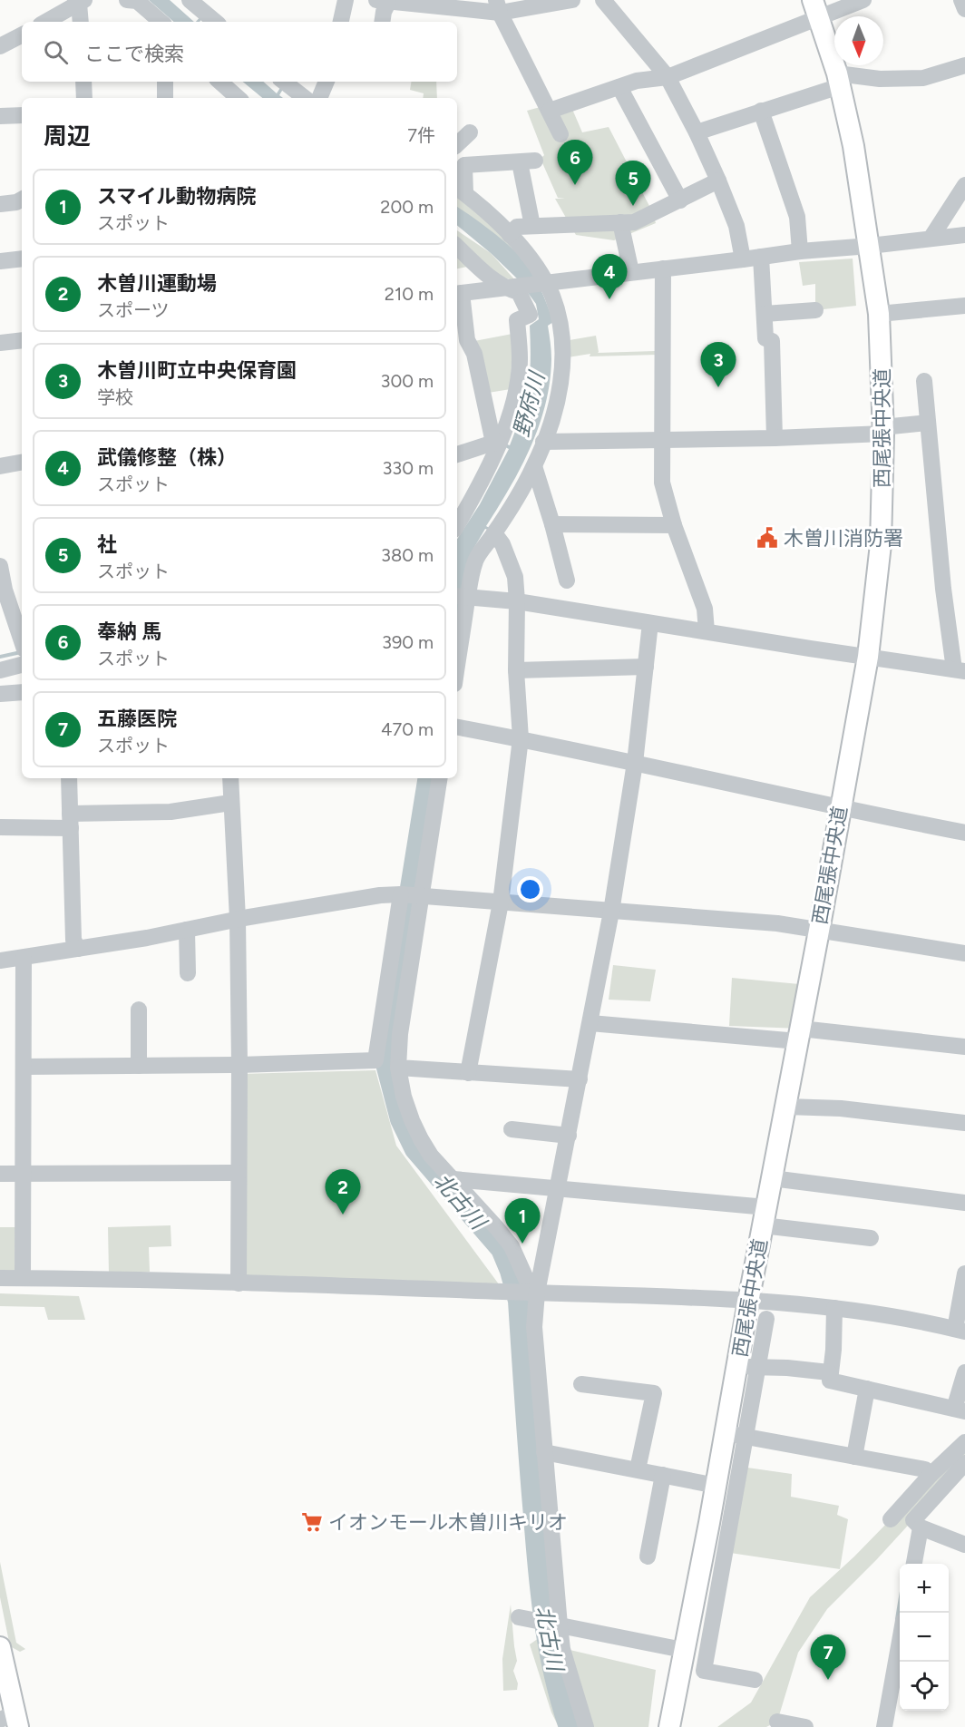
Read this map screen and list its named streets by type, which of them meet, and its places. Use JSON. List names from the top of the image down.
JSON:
{
  "streets": {
    "main road": ["西尾張中央道"]
  },
  "water": ["野府川", "北古川"],
  "places": {
    "public building": ["木曽川消防署"],
    "supermarket": ["イオンモール木曽川キリオ"]
  },
  "north": "bottom",
  "page": {
    "search": "ここで検索",
    "heading": ["周辺", "7件"],
    "pins": [
      "6",
      "5",
      "4",
      "3",
      "2",
      "1",
      "7"
    ],
    "list": [
      {
        "mark": "1",
        "name": "スマイル動物病院",
        "note": "スポット",
        "value": "200 m"
      },
      {
        "mark": "2",
        "name": "木曽川運動場",
        "note": "スポーツ",
        "value": "210 m"
      },
      {
        "mark": "3",
        "name": "木曽川町立中央保育園",
        "note": "学校",
        "value": "300 m"
      },
      {
        "mark": "4",
        "name": "武儀修整（株）",
        "note": "スポット",
        "value": "330 m"
      },
      {
        "mark": "5",
        "name": "社",
        "note": "スポット",
        "value": "380 m"
      },
      {
        "mark": "6",
        "name": "奉納 馬",
        "note": "スポット",
        "value": "390 m"
      },
      {
        "mark": "7",
        "name": "五藤医院",
        "note": "スポット",
        "value": "470 m"
      }
    ],
    "map_buttons": ["+", "−"]
  }
}
